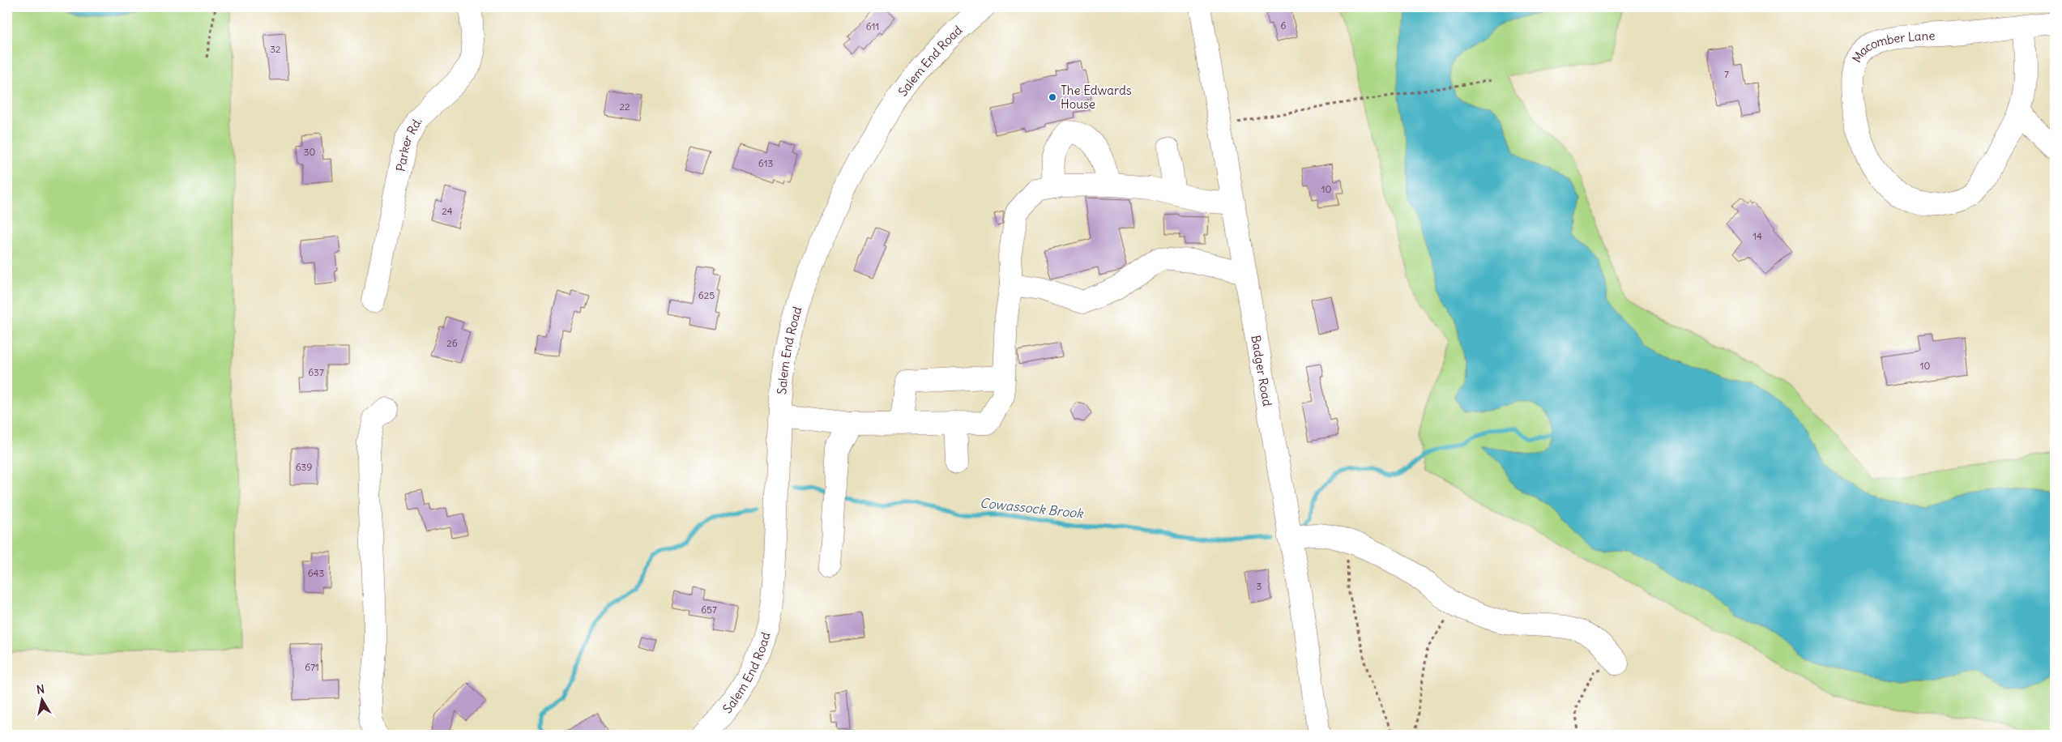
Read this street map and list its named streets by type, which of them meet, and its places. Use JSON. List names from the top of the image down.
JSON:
{
  "streets": {
    "street": [
      "Macomber Lane",
      "Salem End Road",
      "Parker Rd.",
      "Badger Road"
    ]
  },
  "water": ["Cowassock Brook"],
  "places": ["The Edwards House"],
  "house_numbers": [
    "6",
    "611",
    "32",
    "7",
    "22",
    "30",
    "613",
    "10",
    "24",
    "14",
    "625",
    "26",
    "10",
    "637",
    "639",
    "643",
    "3",
    "657",
    "671"
  ],
  "north": "top"
}
